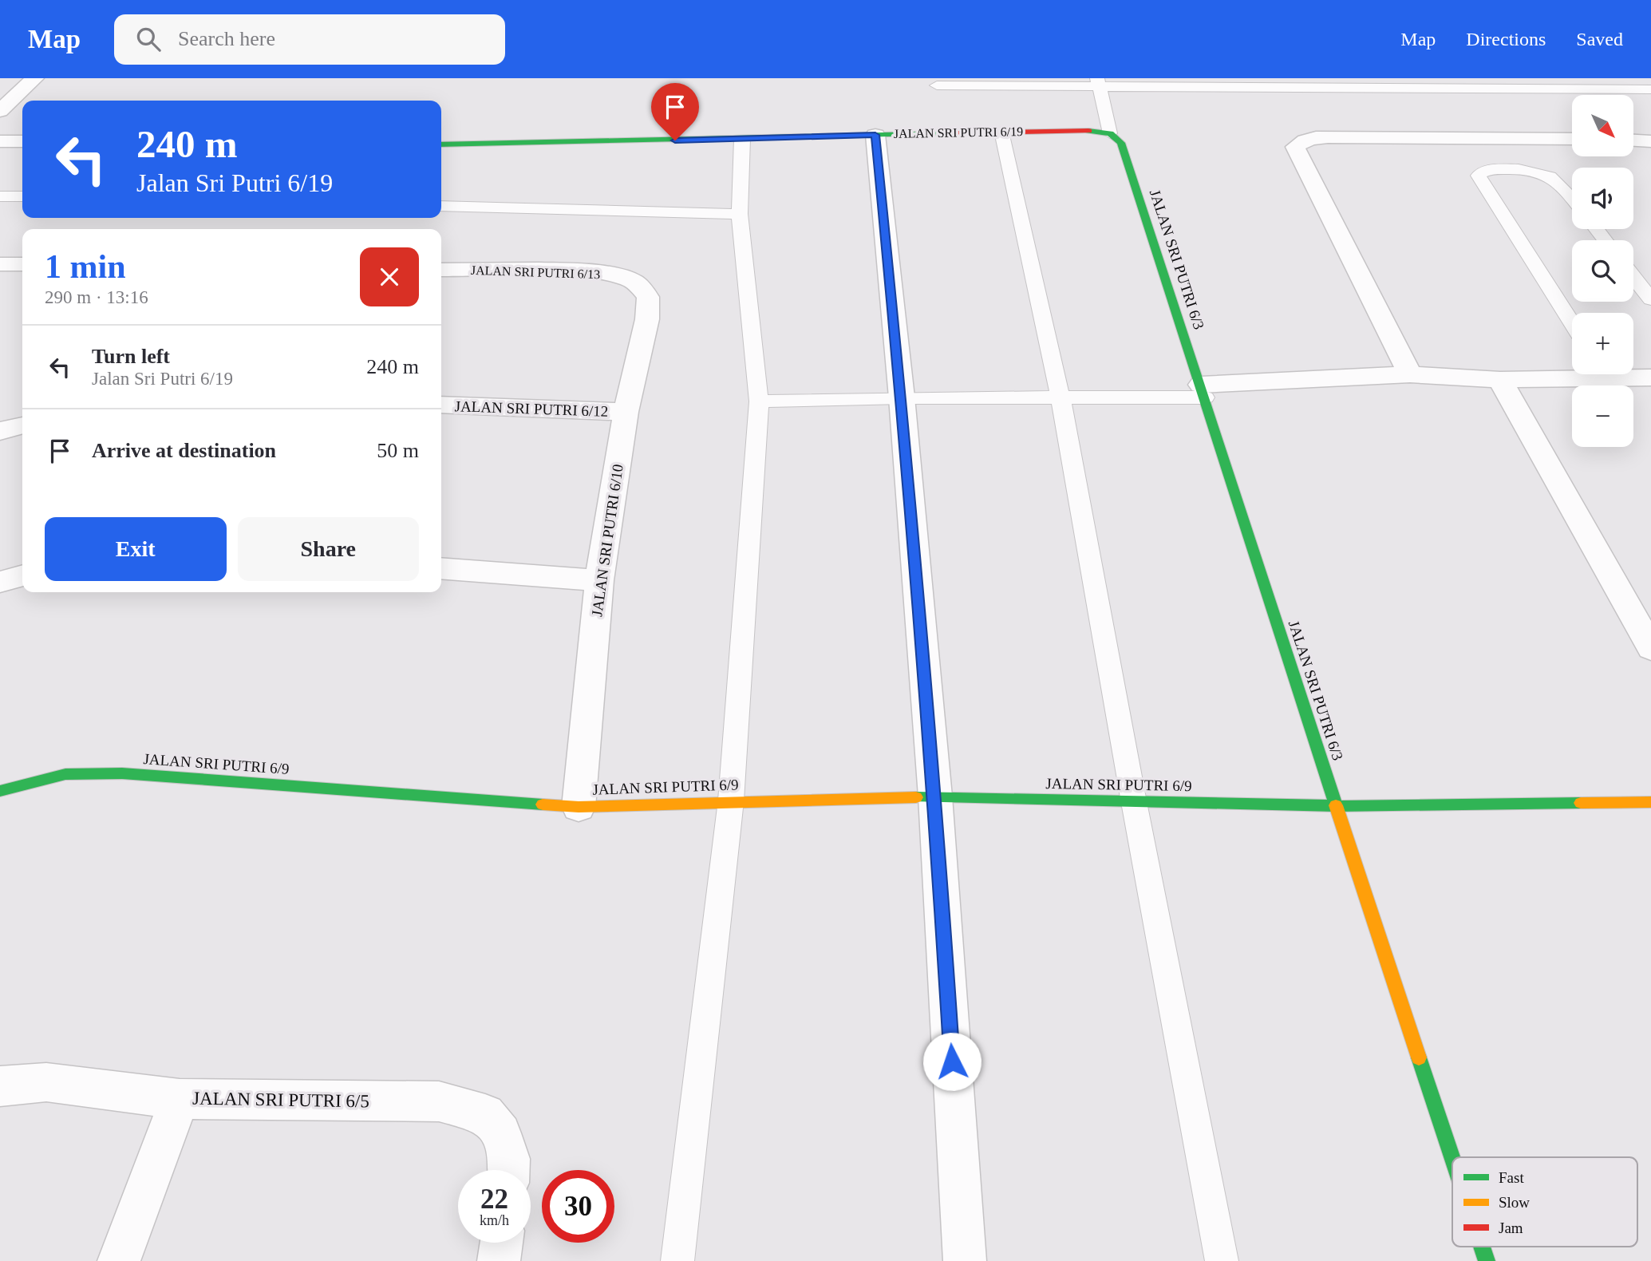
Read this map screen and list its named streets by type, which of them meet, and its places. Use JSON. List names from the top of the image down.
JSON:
{
  "streets": {
    "street": [
      "JALAN SRI PUTRI 6/19",
      "JALAN SRI PUTRI 6/3",
      "JALAN SRI PUTRI 6/13",
      "JALAN SRI PUTRI 6/12",
      "JALAN SRI PUTRI 6/10",
      "JALAN SRI PUTRI 6/9",
      "JALAN SRI PUTRI 6/5"
    ]
  },
  "crossings": [
    ["JALAN SRI PUTRI 6/19", "JALAN SRI PUTRI 6/3"],
    ["JALAN SRI PUTRI 6/3", "JALAN SRI PUTRI 6/9"],
    ["JALAN SRI PUTRI 6/13", "JALAN SRI PUTRI 6/10"],
    ["JALAN SRI PUTRI 6/12", "JALAN SRI PUTRI 6/10"],
    ["JALAN SRI PUTRI 6/10", "JALAN SRI PUTRI 6/9"]
  ],
  "legend": ["Fast", "Slow", "Jam"],
  "north": "bottom right",
  "page": {
    "header": "Map",
    "search": "Search here",
    "nav": ["Map", "Directions", "Saved"],
    "map_buttons": ["+", "−"],
    "turn": ["240 m", "Jalan Sri Putri 6/19"],
    "heading": ["1 min", "290 m · 13:16"],
    "list": [
      {
        "name": "Turn left",
        "note": "Jalan Sri Putri 6/19",
        "value": "240 m"
      },
      {
        "name": "Arrive at destination",
        "value": "50 m"
      }
    ],
    "buttons": ["Exit", "Share"],
    "speed": "22 km/h",
    "limit": "30"
  }
}
